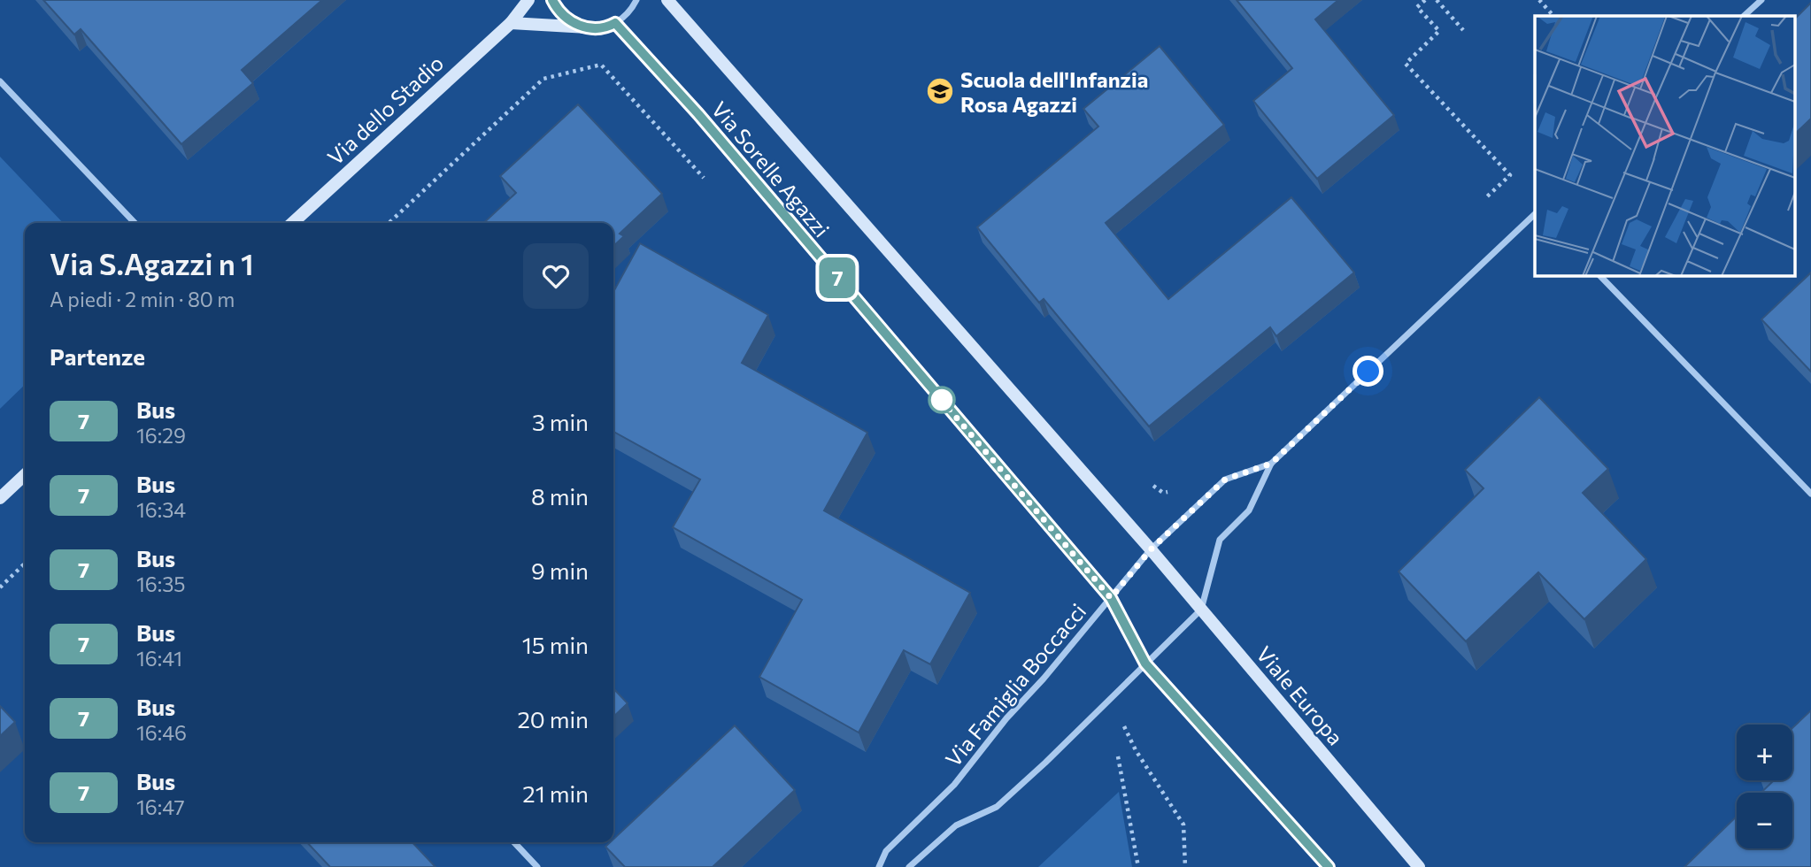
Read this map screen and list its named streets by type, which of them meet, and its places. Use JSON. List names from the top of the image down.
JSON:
{
  "streets": {
    "street": [
      "Via dello Stadio",
      "Via Sorelle Agazzi",
      "Via Famiglia Boccacci",
      "Viale Europa"
    ]
  },
  "crossings": [
    ["Via Sorelle Agazzi", "Via Famiglia Boccacci"],
    ["Via Sorelle Agazzi", "Viale Europa"],
    ["Via Famiglia Boccacci", "Viale Europa"]
  ],
  "places": {
    "school or university": ["Scuola dell'Infanzia Rosa Agazzi"]
  },
  "lines": ["bus line 7"],
  "page": {
    "on_map": "7",
    "heading": [
      ["Via S.Agazzi n 1", "A piedi · 2 min · 80 m"],
      "Partenze"
    ],
    "list": [
      {
        "mark": "7",
        "name": "Bus",
        "note": "16:29",
        "value": "3 min"
      },
      {
        "mark": "7",
        "name": "Bus",
        "note": "16:34",
        "value": "8 min"
      },
      {
        "mark": "7",
        "name": "Bus",
        "note": "16:35",
        "value": "9 min"
      },
      {
        "mark": "7",
        "name": "Bus",
        "note": "16:41",
        "value": "15 min"
      },
      {
        "mark": "7",
        "name": "Bus",
        "note": "16:46",
        "value": "20 min"
      },
      {
        "mark": "7",
        "name": "Bus",
        "note": "16:47",
        "value": "21 min"
      }
    ],
    "map_buttons": ["+", "−"]
  }
}
